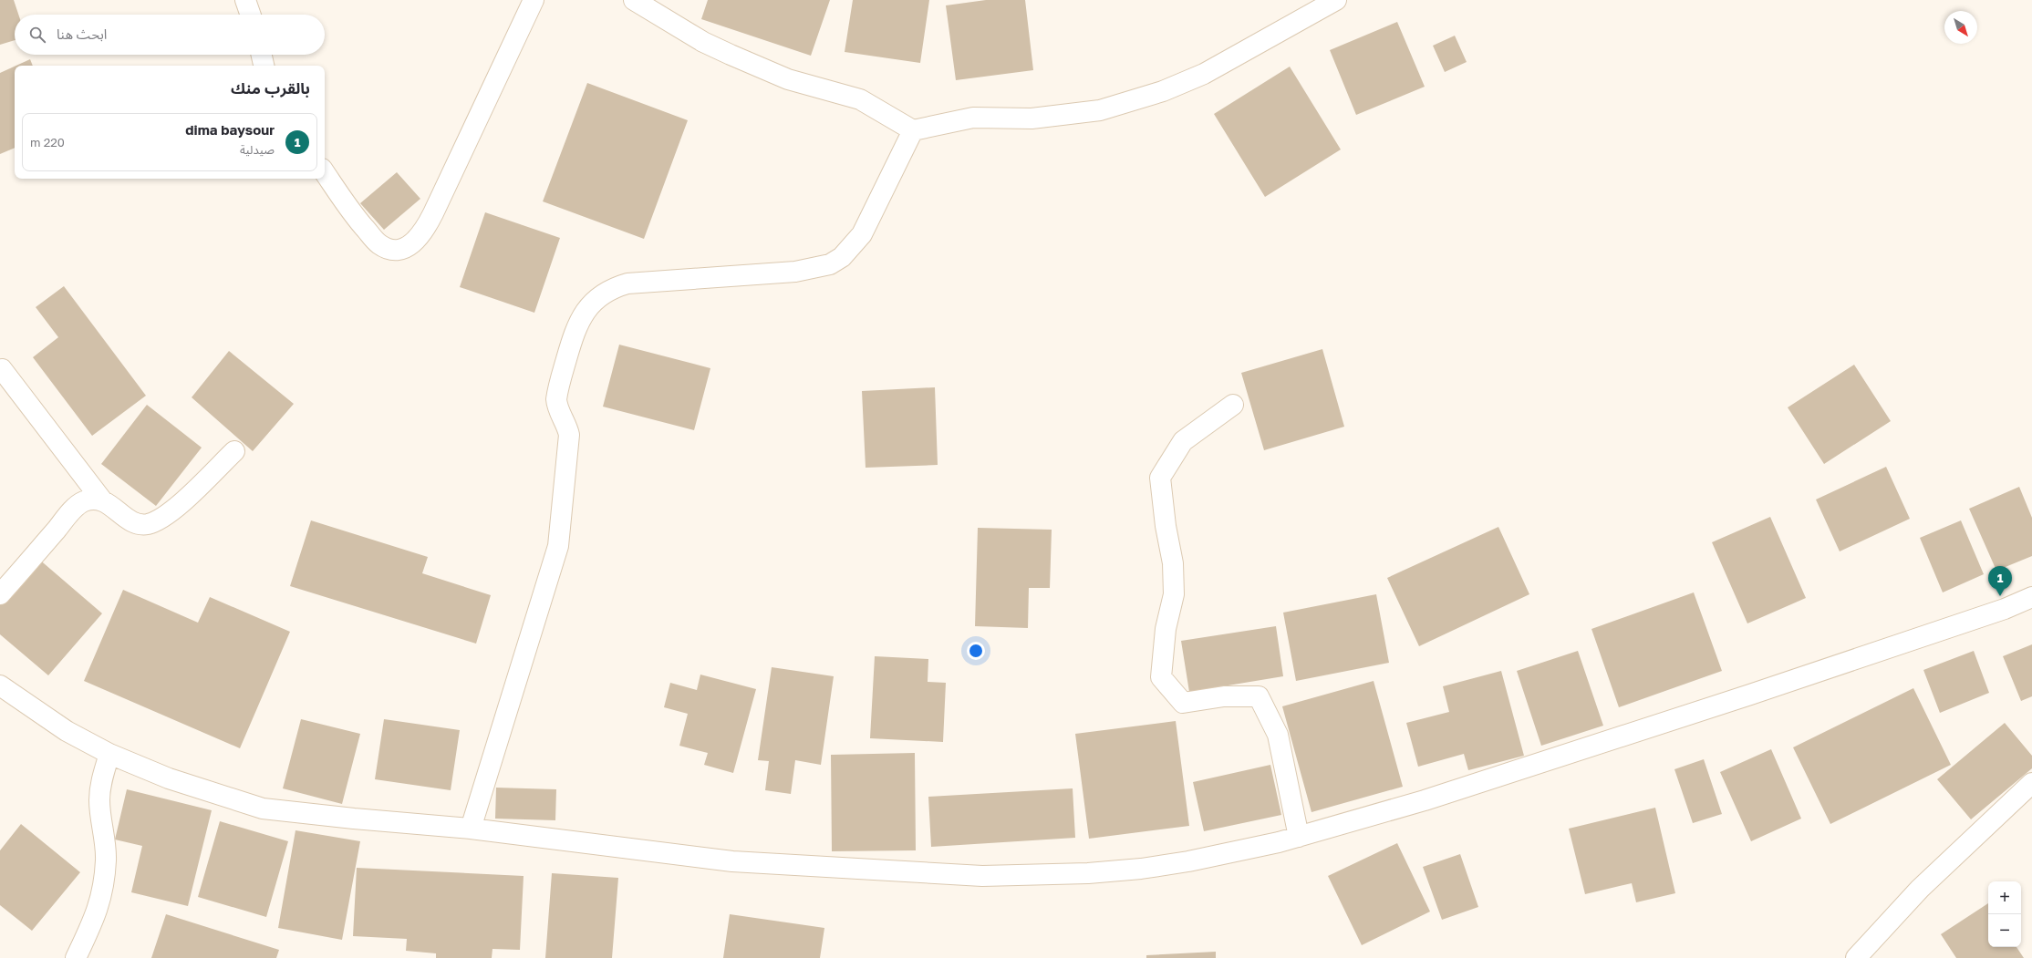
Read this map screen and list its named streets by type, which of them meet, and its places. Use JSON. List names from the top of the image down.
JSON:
{
  "north": "bottom right",
  "page": {
    "search": "ابحث هنا",
    "heading": "بالقرب منك",
    "list": [
      {
        "mark": "1",
        "name": "dima baysour",
        "note": "صيدلية",
        "value": "220 m"
      }
    ],
    "pins": "1",
    "map_buttons": ["+", "−"]
  }
}
